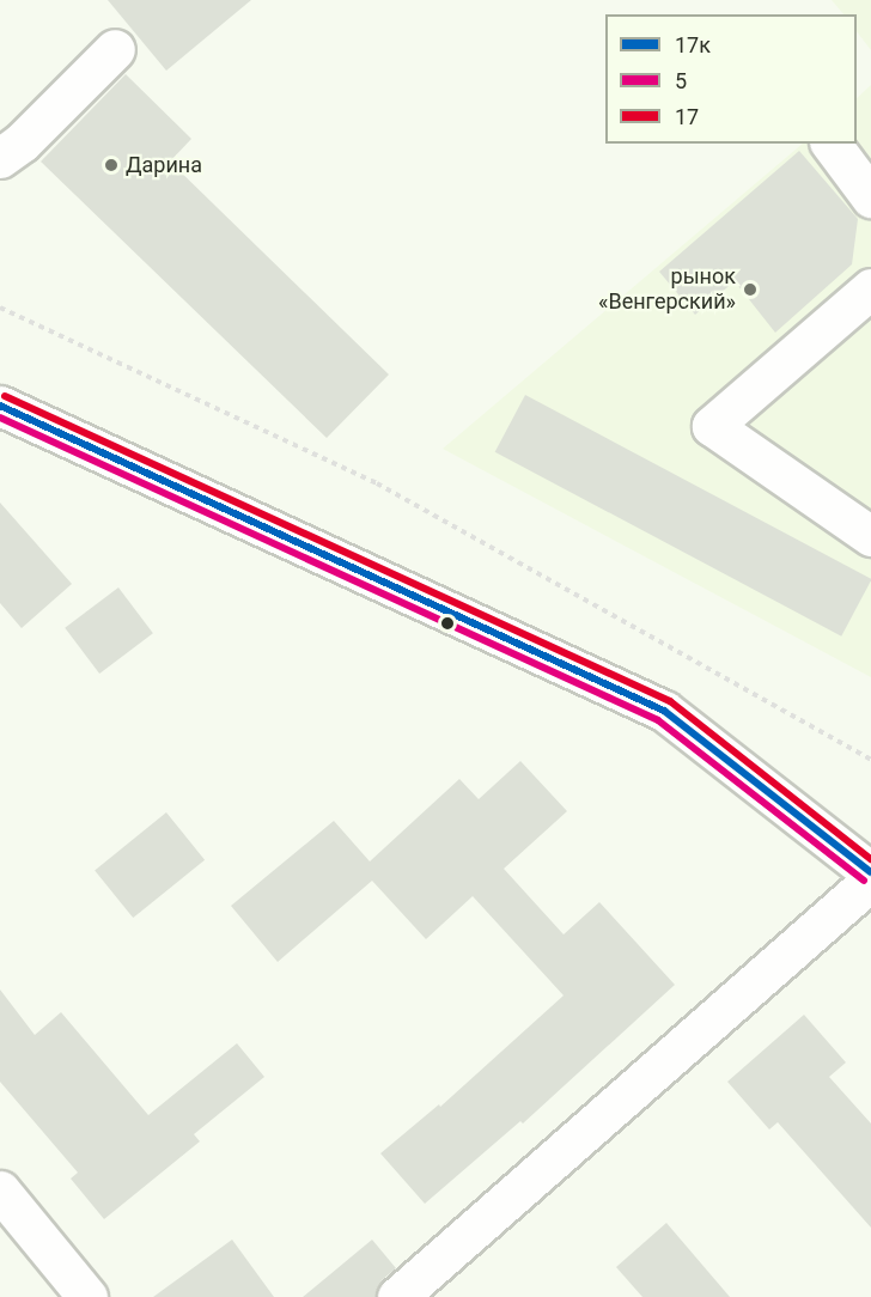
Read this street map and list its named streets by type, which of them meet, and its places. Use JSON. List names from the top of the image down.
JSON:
{
  "places": ["Дарина", "рынок «Венгерский»"],
  "lines": ["transit line 17", "transit line 17к", "transit line 5"],
  "legend": ["17к", "5", "17"]
}
